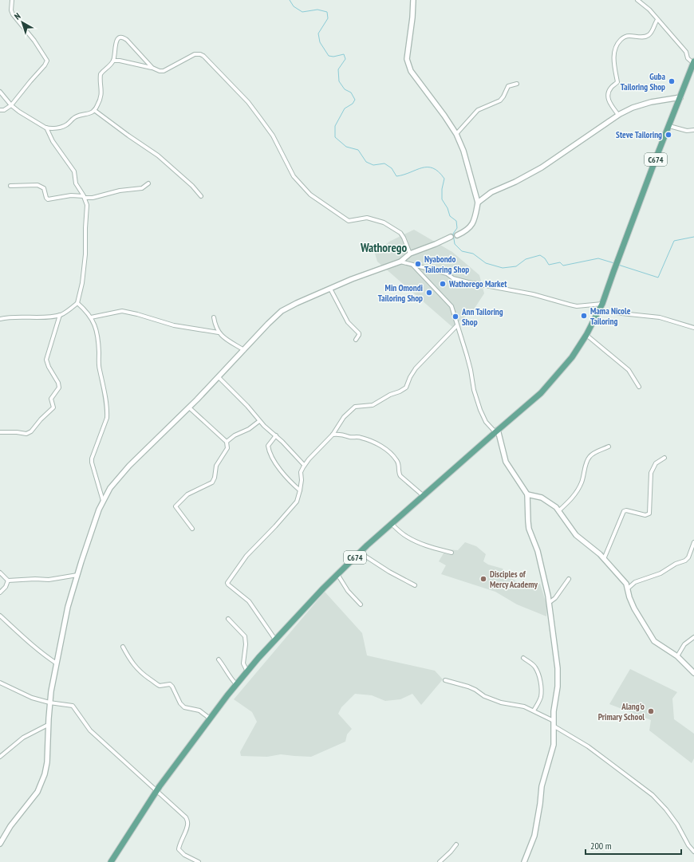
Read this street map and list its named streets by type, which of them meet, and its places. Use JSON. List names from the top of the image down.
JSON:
{
  "streets": {
    "main road": ["C674"]
  },
  "districts": ["Wathorego"],
  "places": [
    "Guba Tailoring Shop",
    "Steve Tailoring",
    "Nyabondo Tailoring Shop",
    "Wathorego Market",
    "Min Omondi Tailoring Shop",
    "Mama Nicole Tailoring",
    "Ann Tailoring Shop",
    "Disciples of Mercy Academy",
    "Alang'o Primary School"
  ],
  "scale_bar": "200 m",
  "north": "top left"
}
